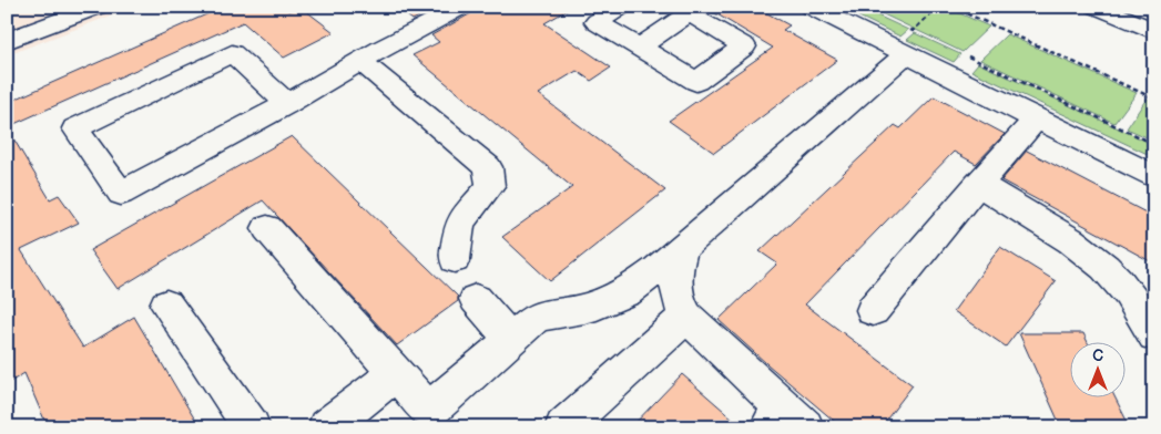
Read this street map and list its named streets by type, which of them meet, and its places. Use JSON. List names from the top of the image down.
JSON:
{
  "north": "top"
}
